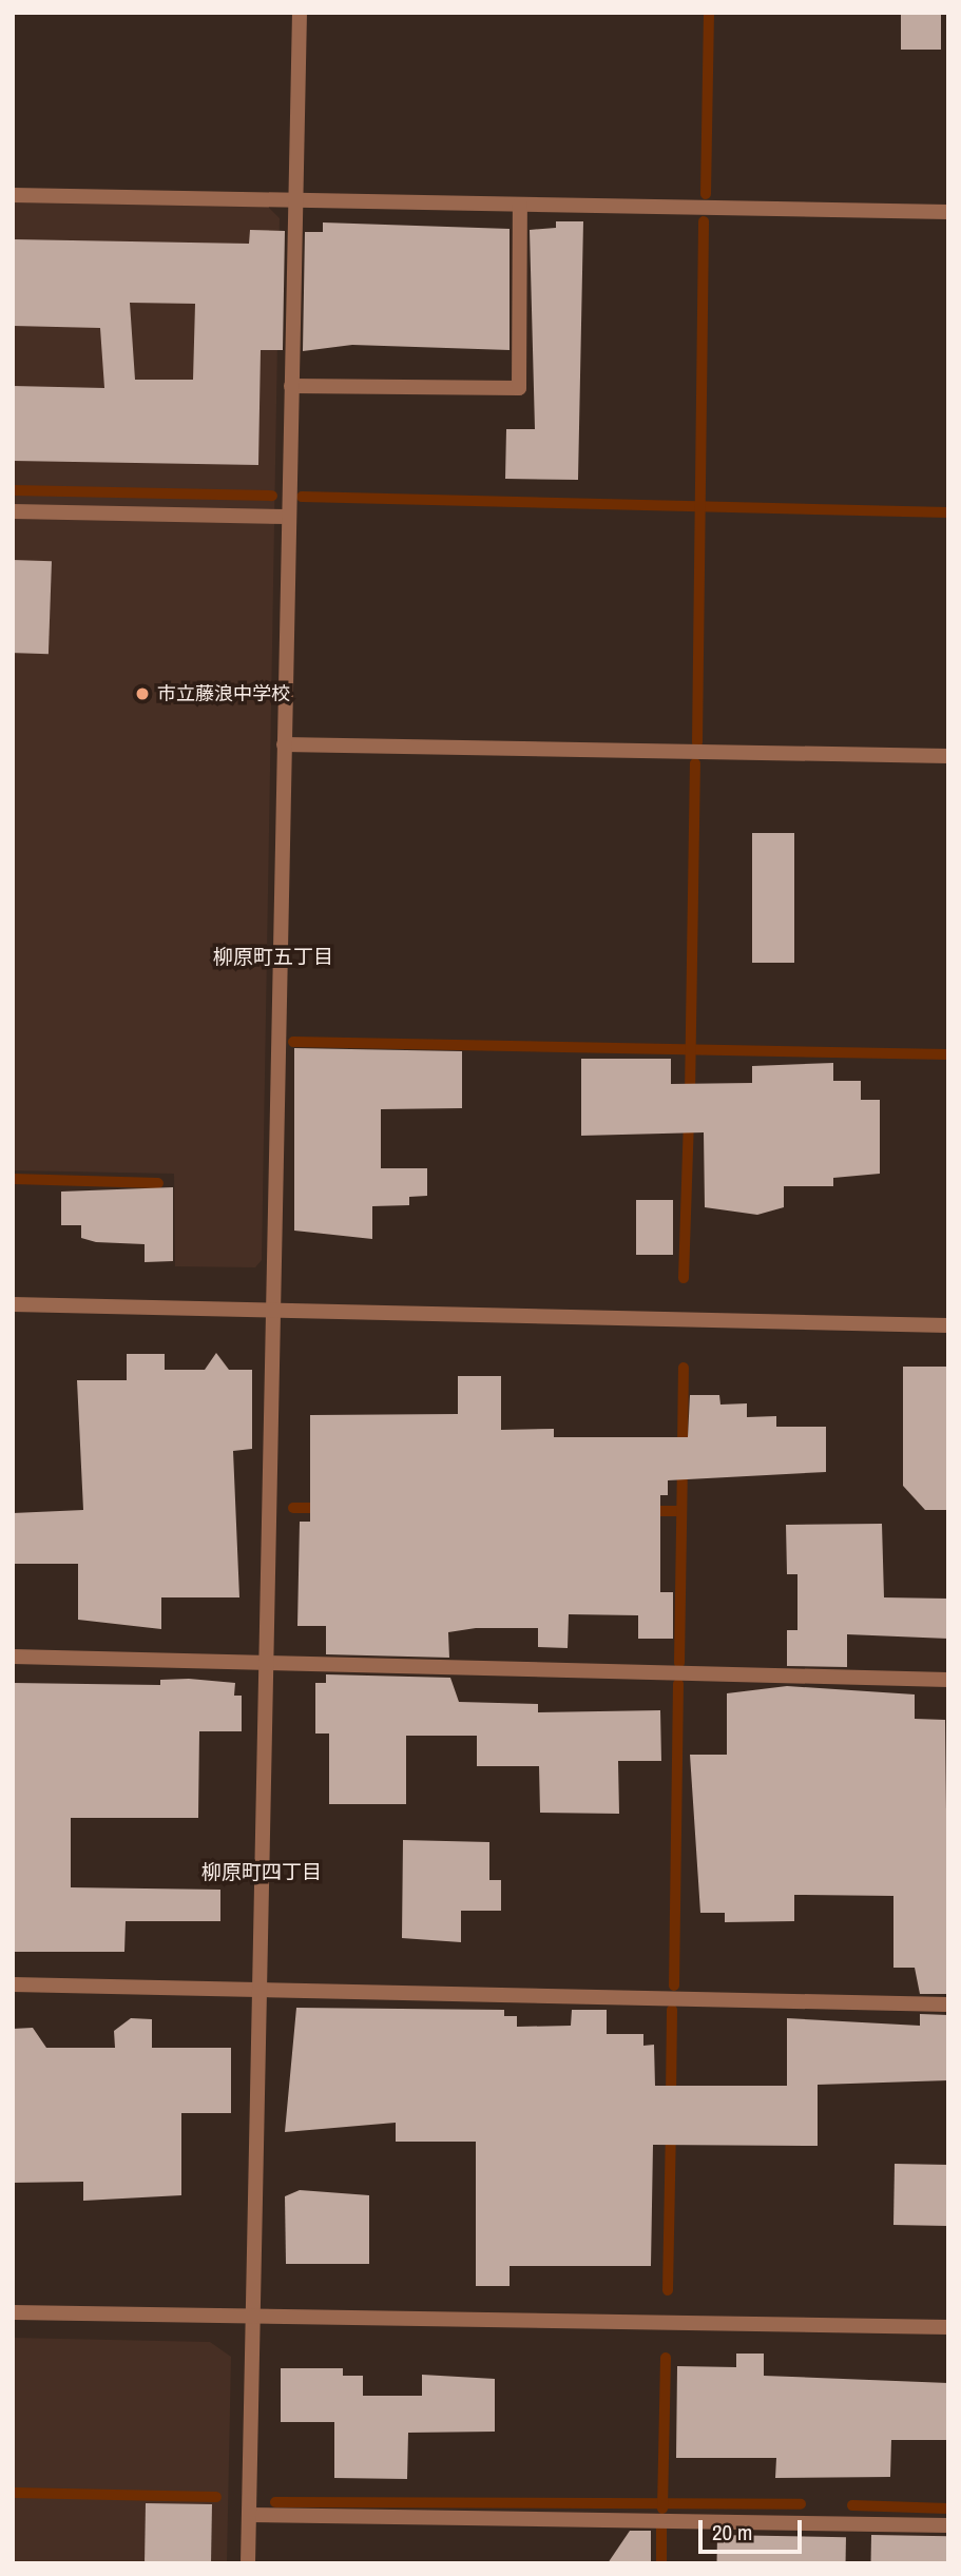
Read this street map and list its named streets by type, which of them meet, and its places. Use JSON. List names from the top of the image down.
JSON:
{
  "districts": ["柳原町五丁目", "柳原町四丁目"],
  "places": ["市立藤浪中学校"],
  "scale_bar": "20 m"
}
